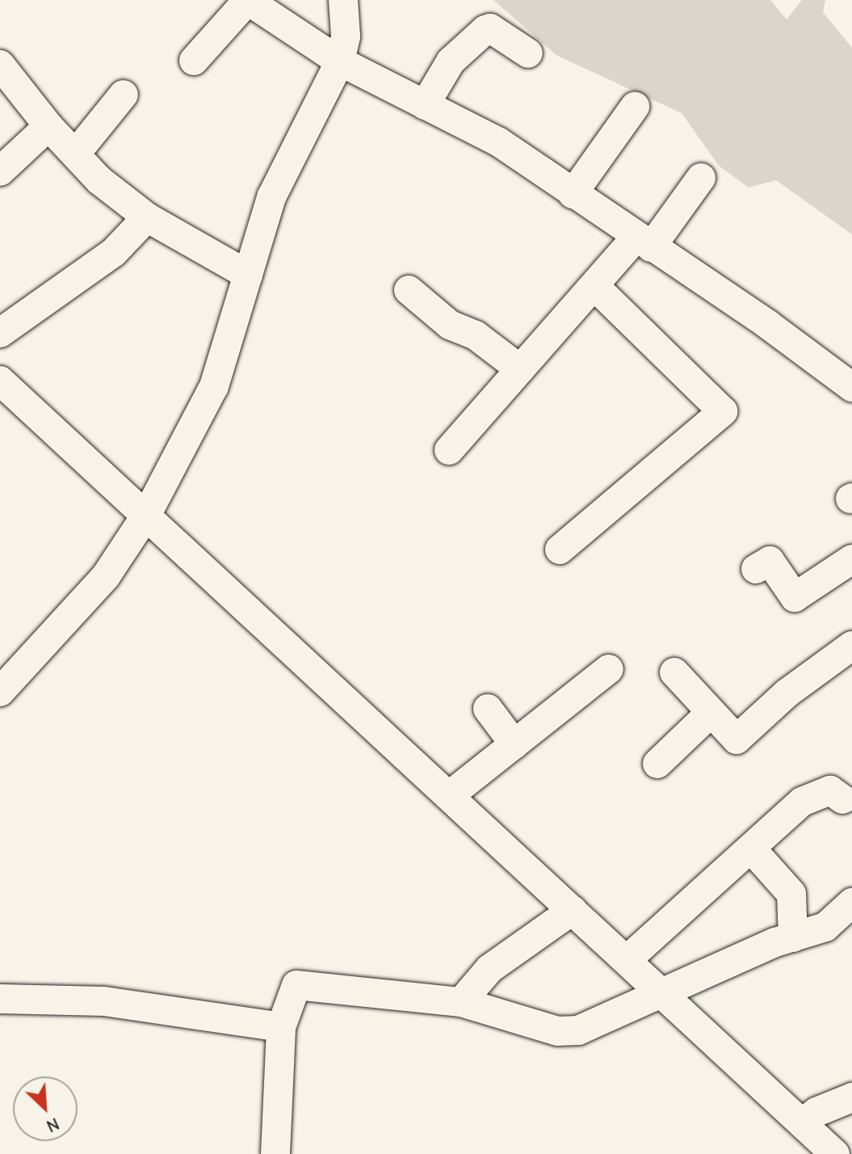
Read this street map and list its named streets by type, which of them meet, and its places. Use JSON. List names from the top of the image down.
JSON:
{
  "north": "bottom right"
}
